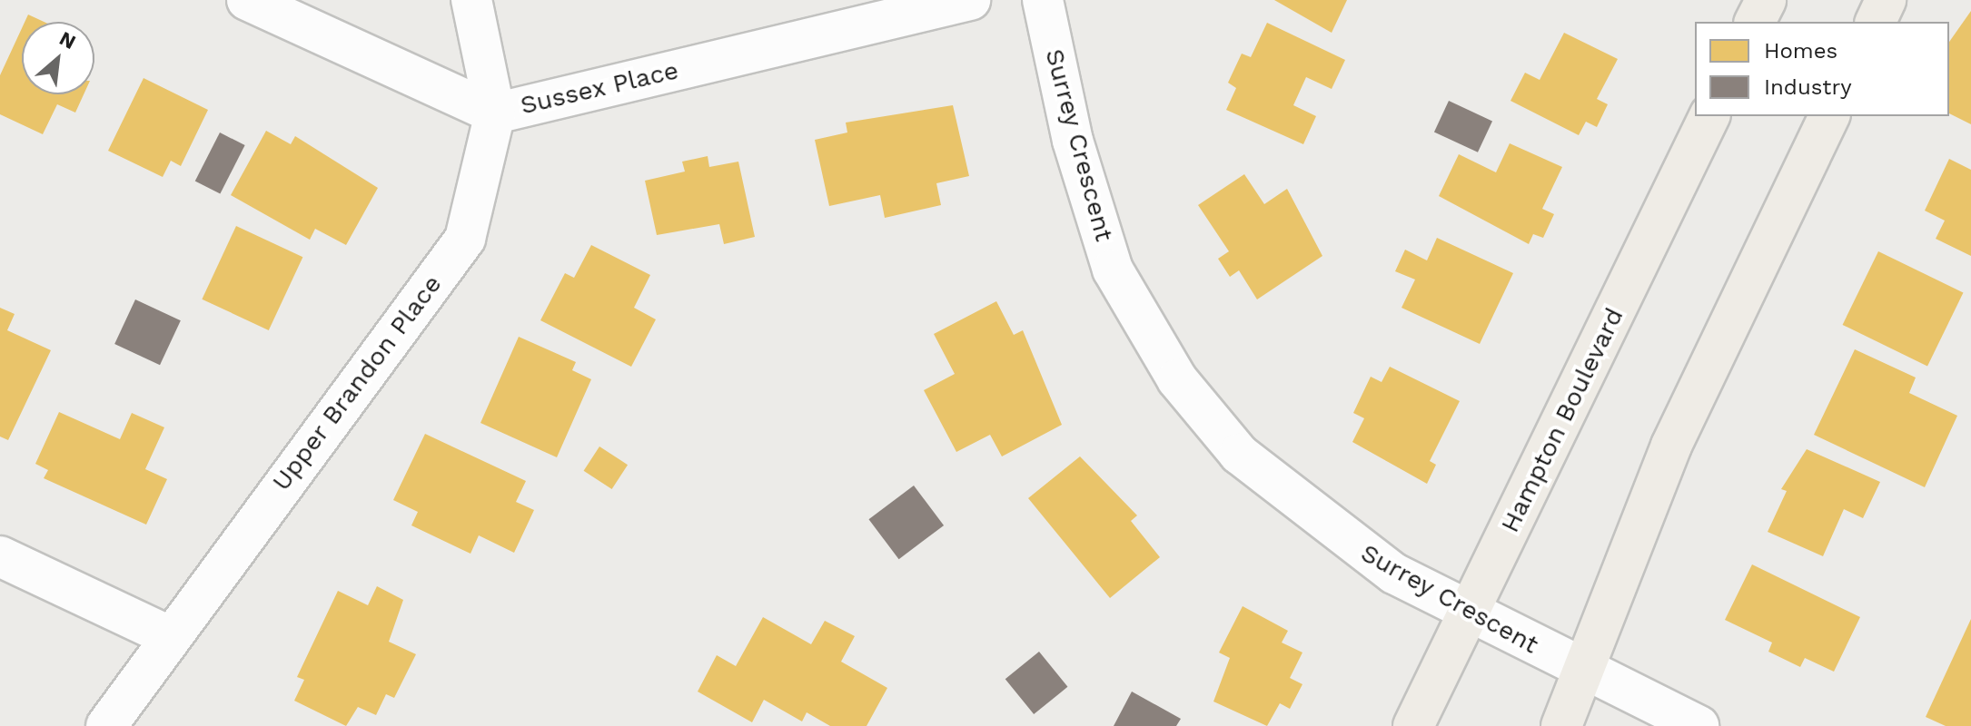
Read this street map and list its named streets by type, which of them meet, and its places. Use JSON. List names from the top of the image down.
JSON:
{
  "streets": {
    "main road": ["Hampton Boulevard"],
    "street": ["Sussex Place", "Surrey Crescent", "Upper Brandon Place"]
  },
  "crossings": [
    ["Sussex Place", "Upper Brandon Place"],
    ["Surrey Crescent", "Hampton Boulevard"]
  ],
  "legend": ["Homes", "Industry"],
  "north": "top right"
}
